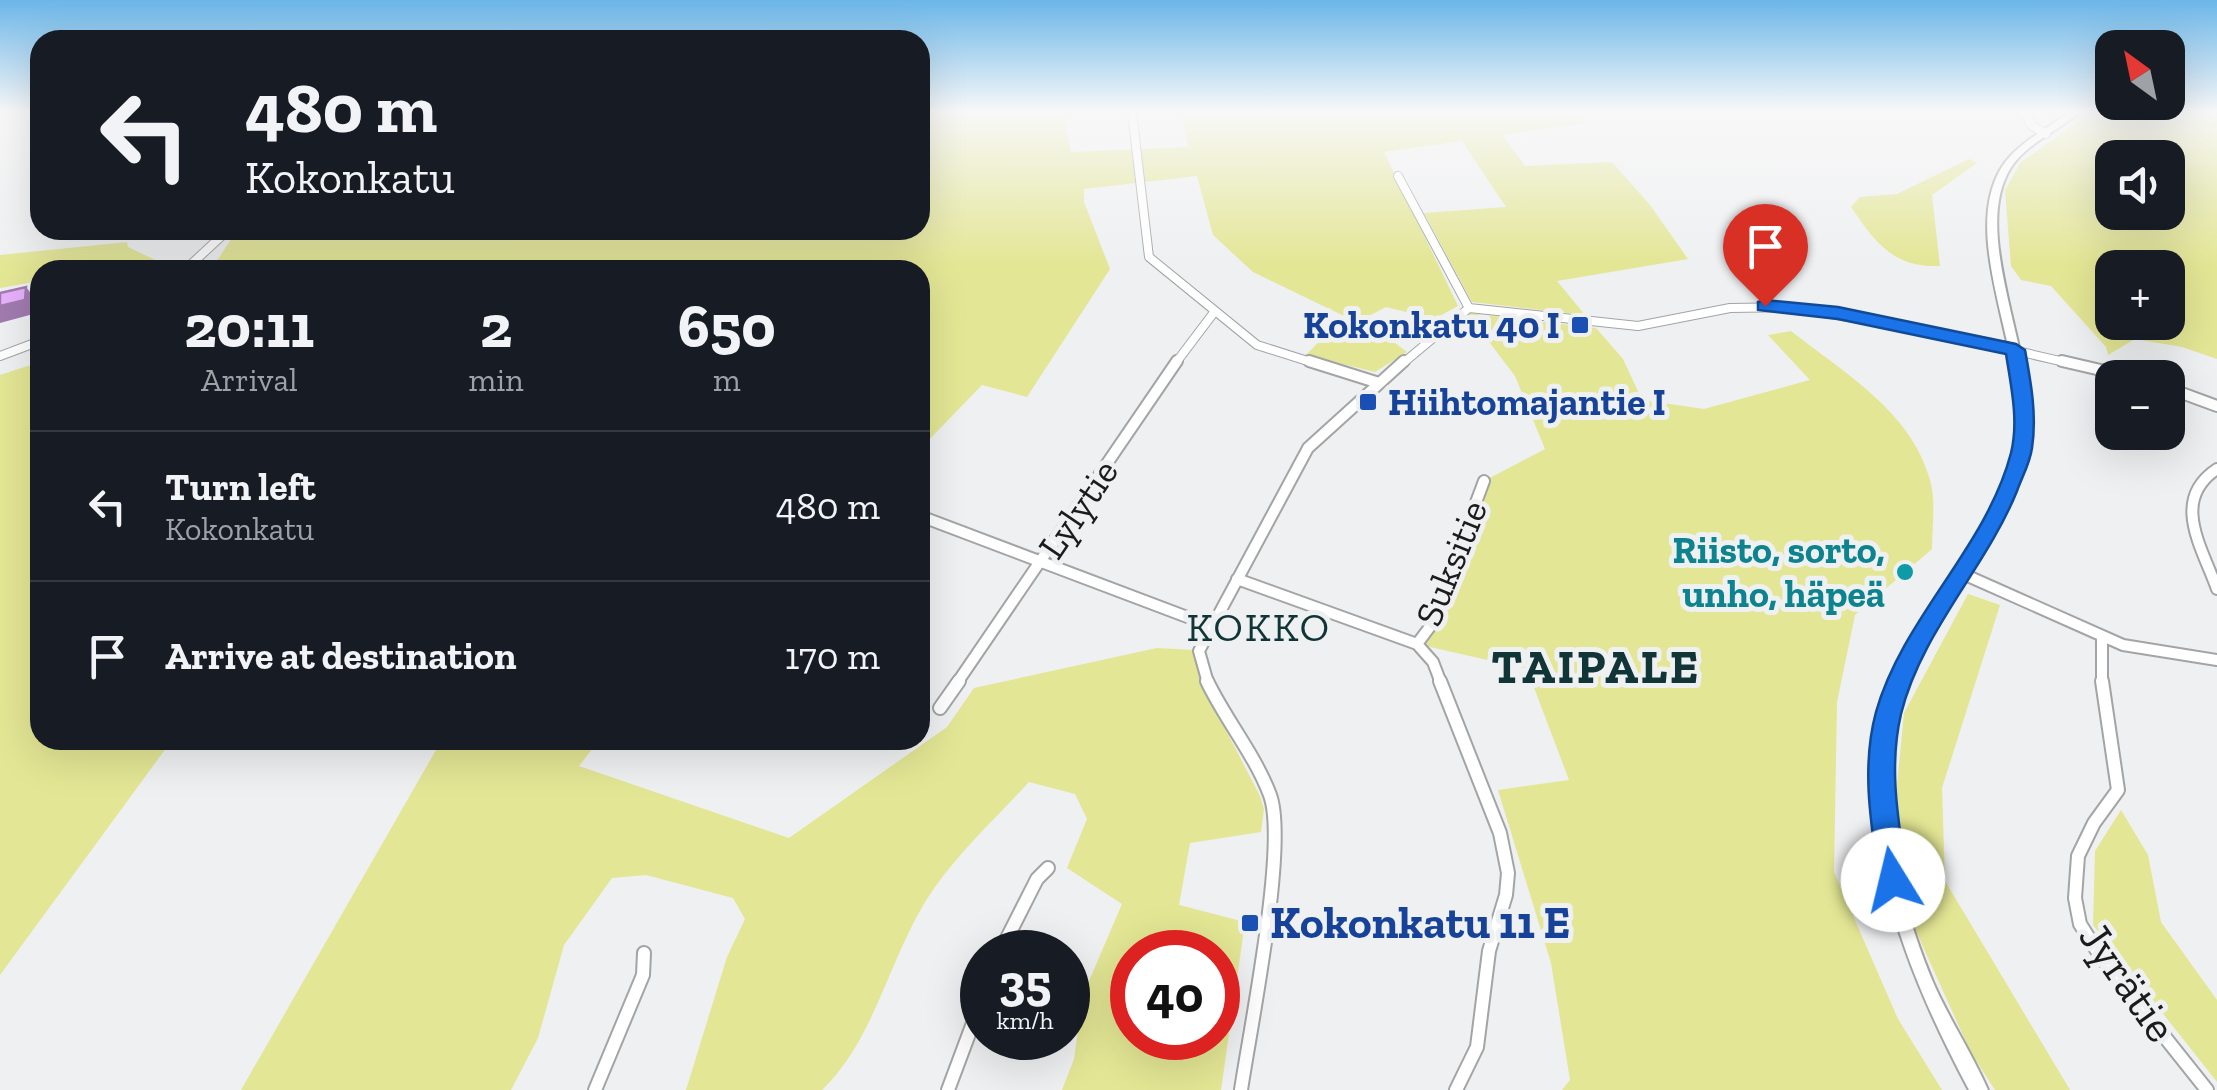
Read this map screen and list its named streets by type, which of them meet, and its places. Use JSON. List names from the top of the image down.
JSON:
{
  "streets": {
    "street": ["Lylytie", "Suksitie", "Jyrätie"]
  },
  "districts": ["KOKKO", "TAIPALE"],
  "places": {
    "transit": ["Kokonkatu 40 I", "Hiihtomajantie I", "Kokonkatu 11 E"],
    "other": ["Riisto, sorto, unho, häpeä"]
  },
  "north": "top left",
  "page": {
    "map_buttons": ["+", "−"],
    "turn": ["480 m", "Kokonkatu"],
    "eta": [
      "20:11",
      "Arrival",
      "2",
      "min",
      "650",
      "m"
    ],
    "list": [
      {
        "name": "Turn left",
        "note": "Kokonkatu",
        "value": "480 m"
      },
      {
        "name": "Arrive at destination",
        "value": "170 m"
      }
    ],
    "speed": "35 km/h",
    "limit": "40"
  }
}
